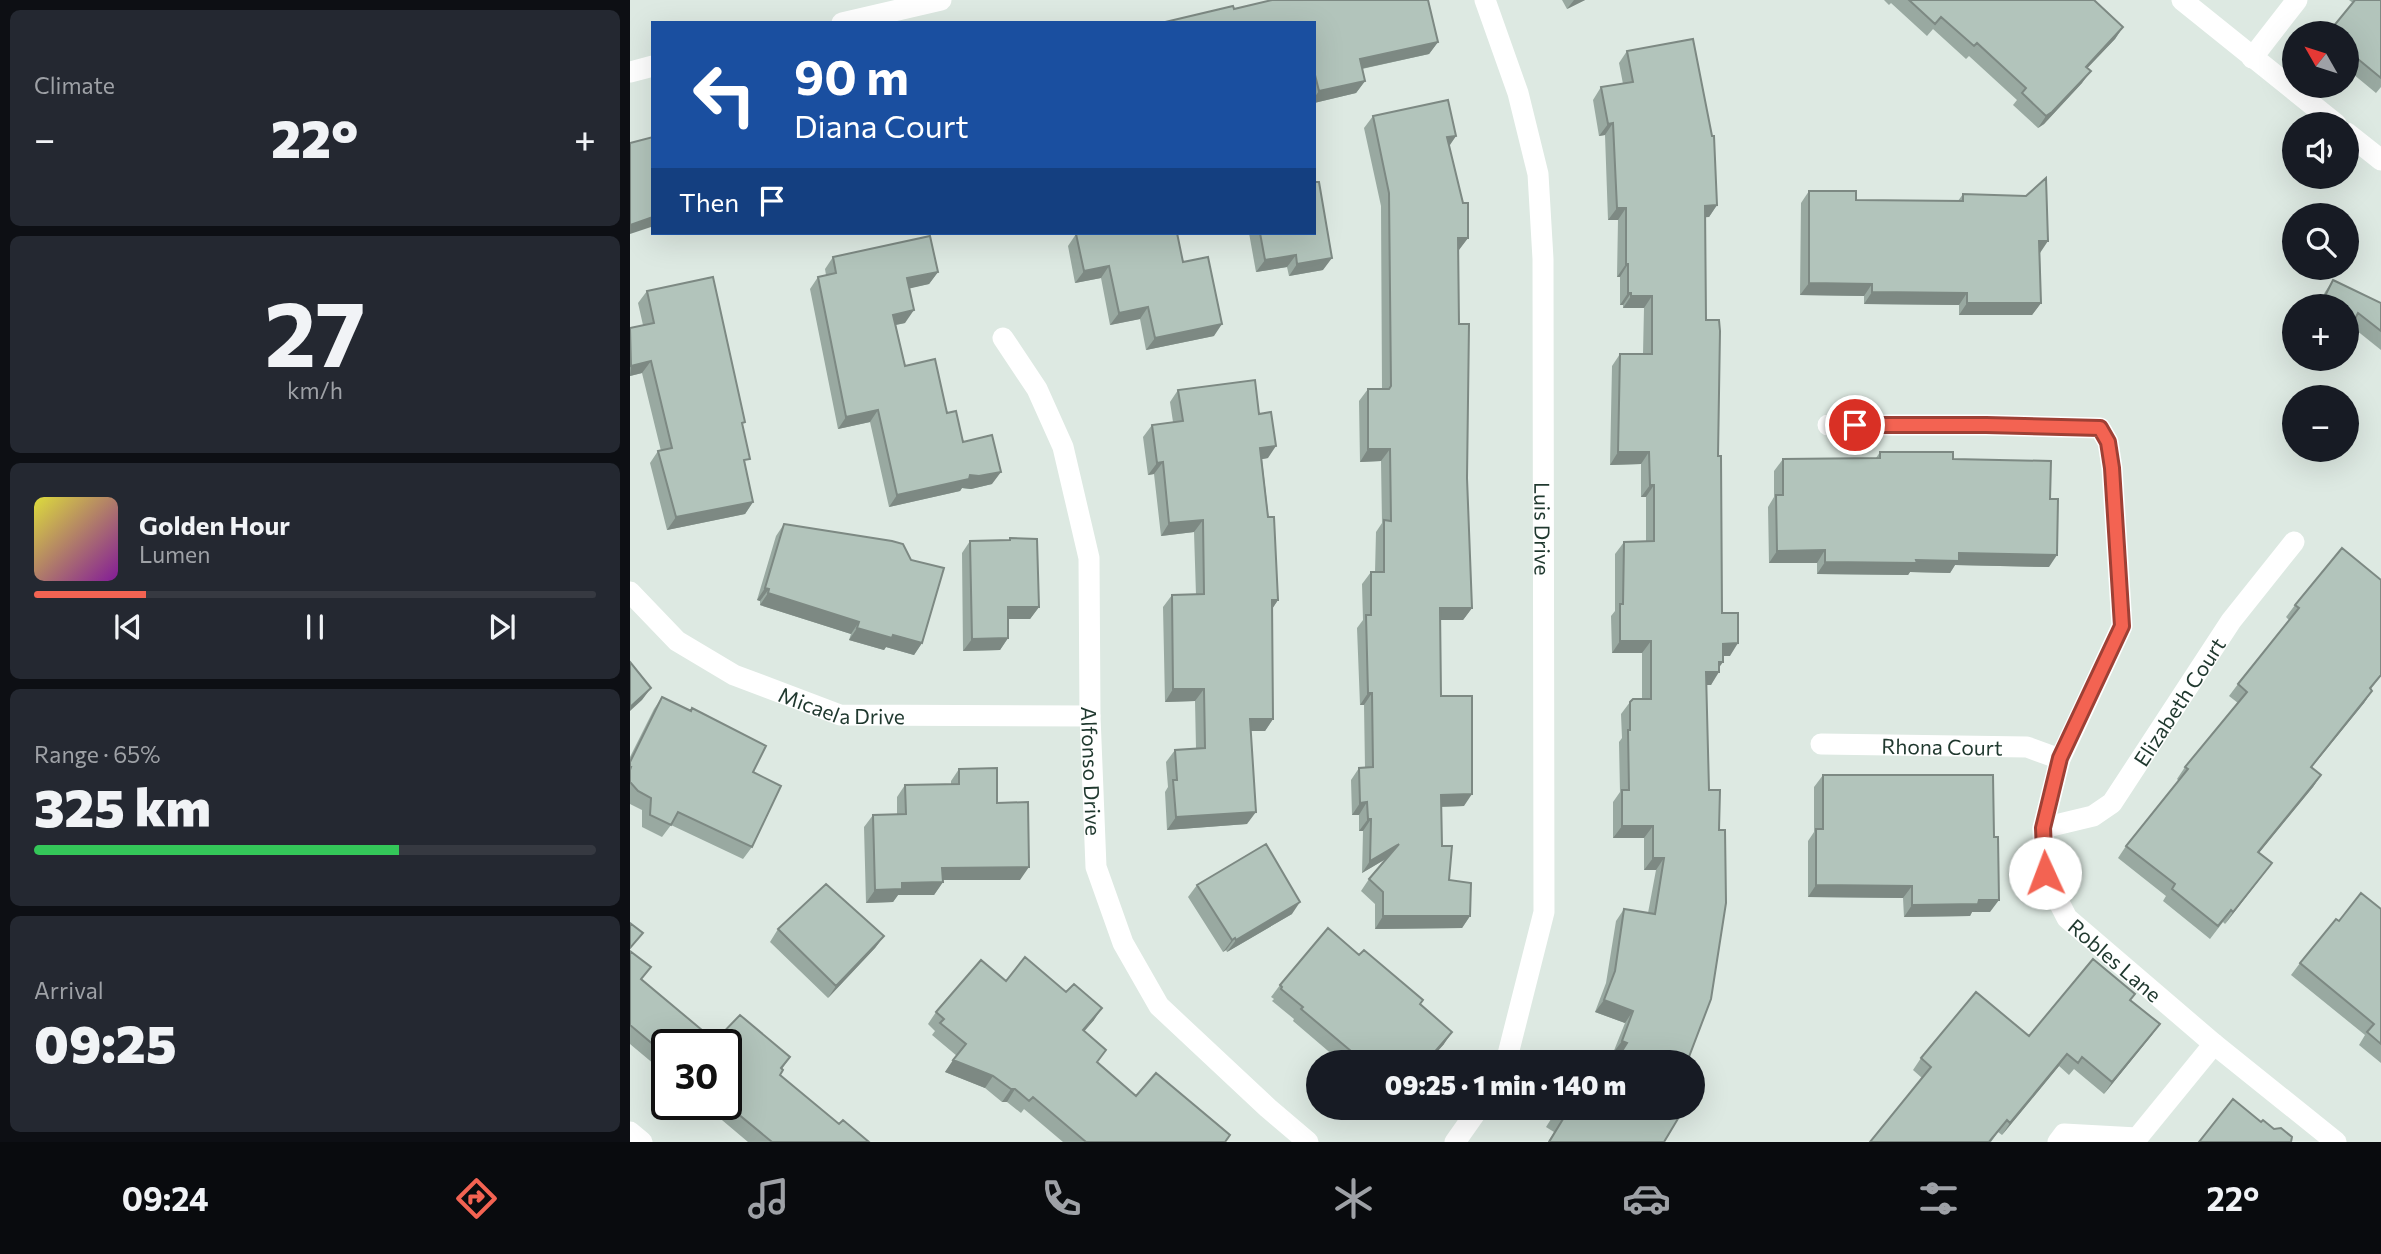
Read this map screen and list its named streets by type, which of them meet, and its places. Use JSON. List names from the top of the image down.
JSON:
{
  "streets": {
    "street": [
      "Luis Drive",
      "Elizabeth Court",
      "Micaela Drive",
      "Rhona Court",
      "Alfonso Drive",
      "Robles Lane"
    ]
  },
  "crossings": [
    ["Elizabeth Court", "Robles Lane"],
    ["Micaela Drive", "Alfonso Drive"],
    ["Rhona Court", "Robles Lane"]
  ],
  "north": "top left",
  "page": {
    "tile": [
      "Climate",
      ["27", "km/h"],
      ["Range · 65%", "325 km"],
      ["Arrival", "09:25"]
    ],
    "map_buttons": ["+", "−"],
    "turn": ["90 m", "Diana Court"],
    "heat": ["−", "22°", "+"],
    "then": "Then",
    "song": ["Golden Hour", "Lumen"],
    "limit": "30",
    "trip": "09:25 · 1 min · 140 m",
    "tabs": ["09:24", "22°"]
  }
}
